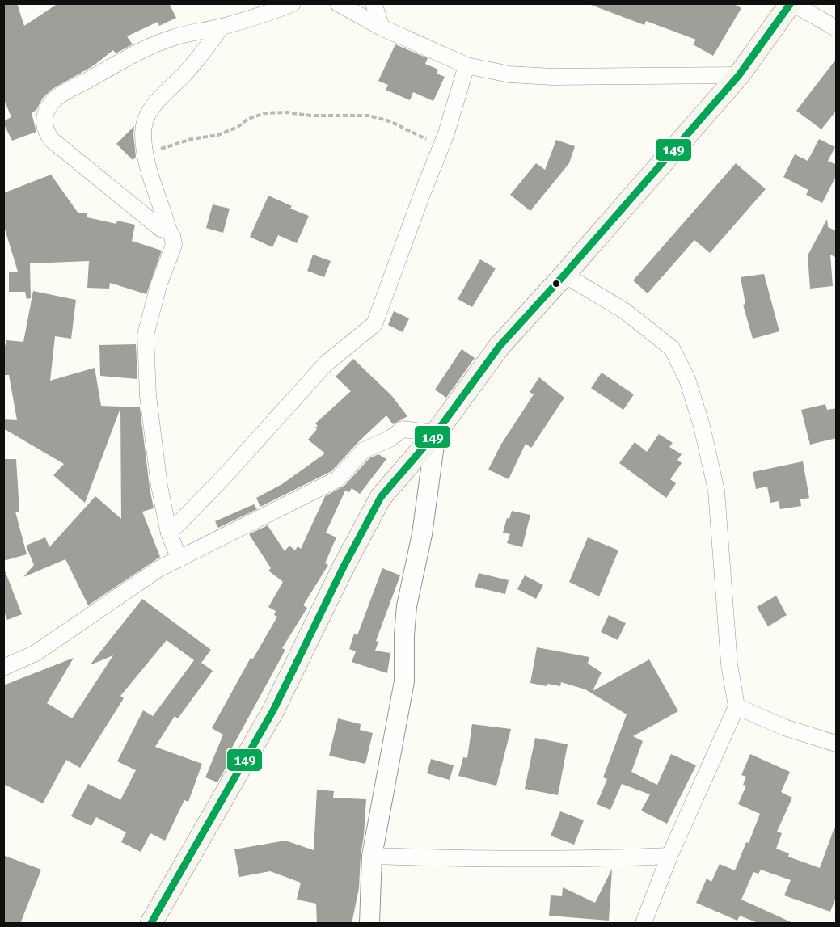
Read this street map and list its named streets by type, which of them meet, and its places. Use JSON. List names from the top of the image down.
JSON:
{
  "lines": ["transit line 149"]
}
